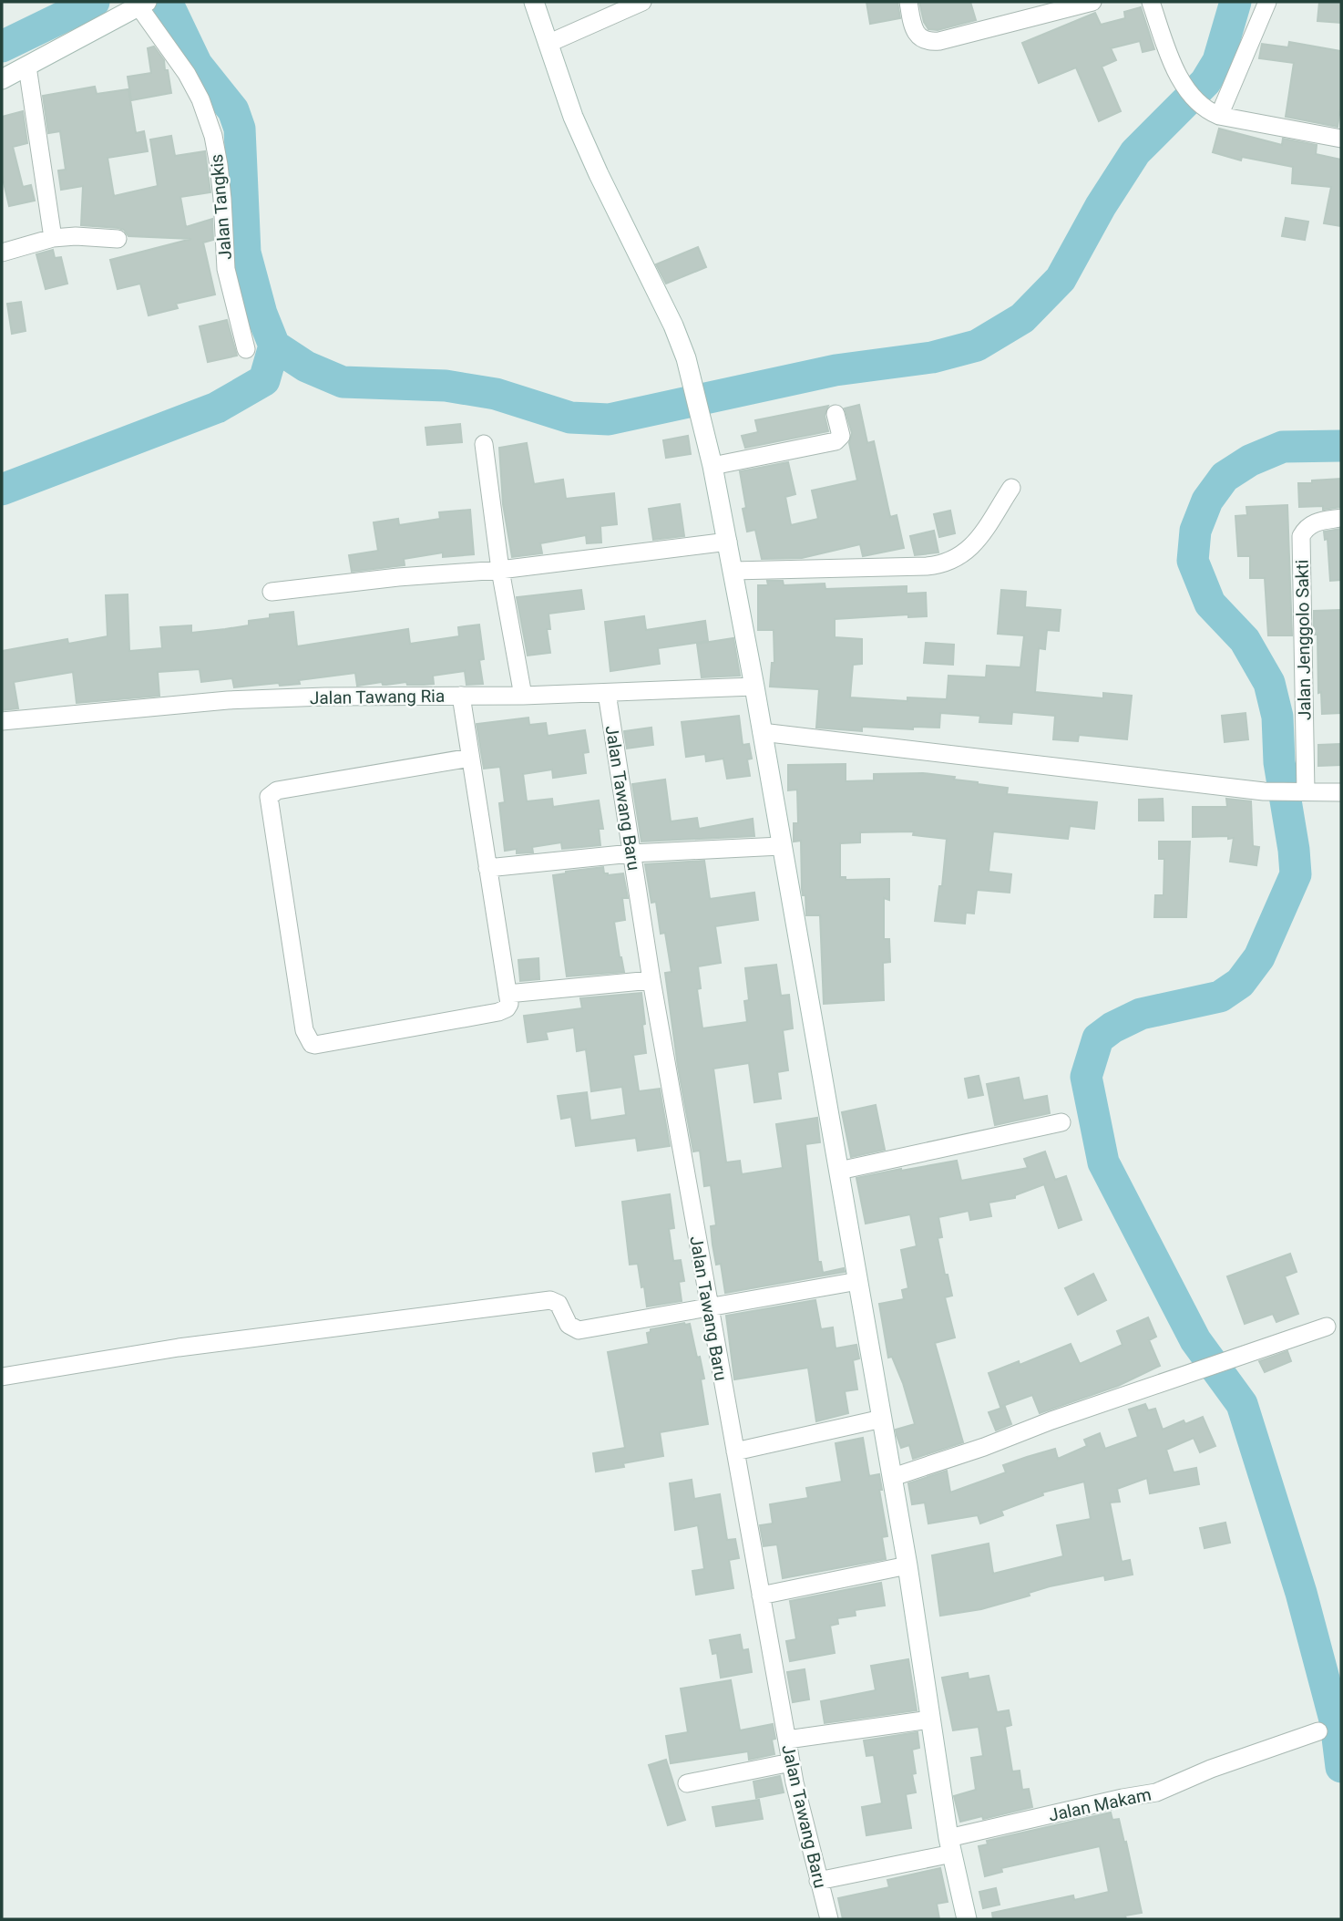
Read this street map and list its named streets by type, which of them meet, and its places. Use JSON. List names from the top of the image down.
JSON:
{
  "streets": {
    "street": [
      "Jalan Tangkis",
      "Jalan Jenggolo Sakti",
      "Jalan Tawang Ria",
      "Jalan Tawang Baru",
      "Jalan Makam"
    ]
  },
  "crossings": [
    ["Jalan Tawang Ria", "Jalan Tawang Baru"],
    ["Jalan Tawang Baru", "Jalan Makam"]
  ]
}
